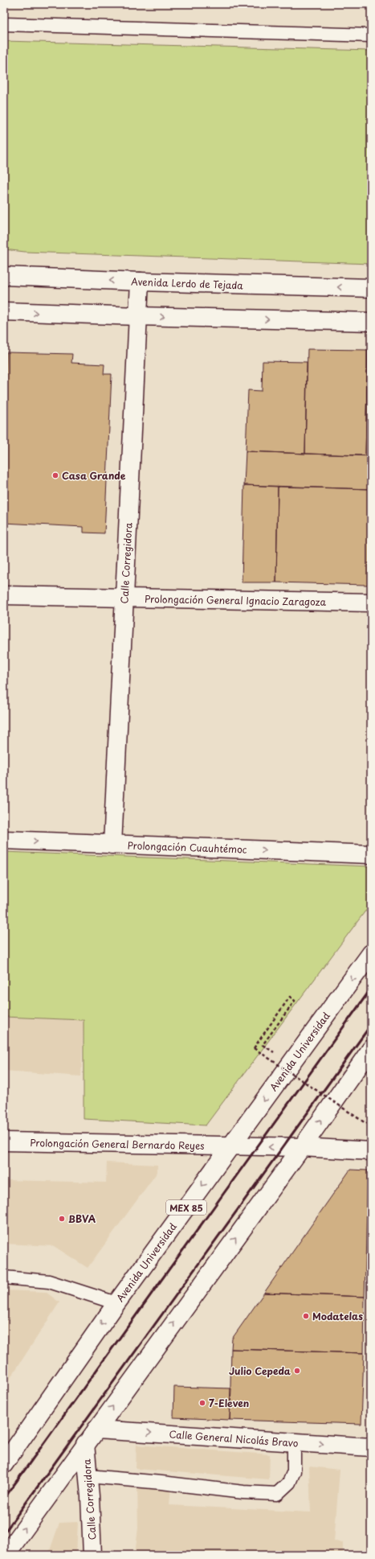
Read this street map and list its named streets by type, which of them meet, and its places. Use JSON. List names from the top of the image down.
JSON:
{
  "streets": {
    "main road": [
      "Avenida Lerdo de Tejada",
      "Calle Corregidora",
      "Prolongación General Ignacio Zaragoza",
      "Prolongación Cuauhtémoc",
      "Avenida Universidad",
      "Prolongación General Bernardo Reyes",
      "MEX 85",
      "Calle General Nicolás Bravo"
    ]
  },
  "crossings": [
    ["Avenida Lerdo de Tejada", "Calle Corregidora"],
    ["Calle Corregidora", "Prolongación General Ignacio Zaragoza"],
    ["Calle Corregidora", "Prolongación Cuauhtémoc"],
    ["Avenida Universidad", "Prolongación General Bernardo Reyes"]
  ],
  "one_way": ["Prolongación Cuauhtémoc", "Calle General Nicolás Bravo"],
  "places": [
    "Casa Grande",
    "BBVA",
    "Modatelas",
    "Julio Cepeda",
    "7-Eleven"
  ]
}
